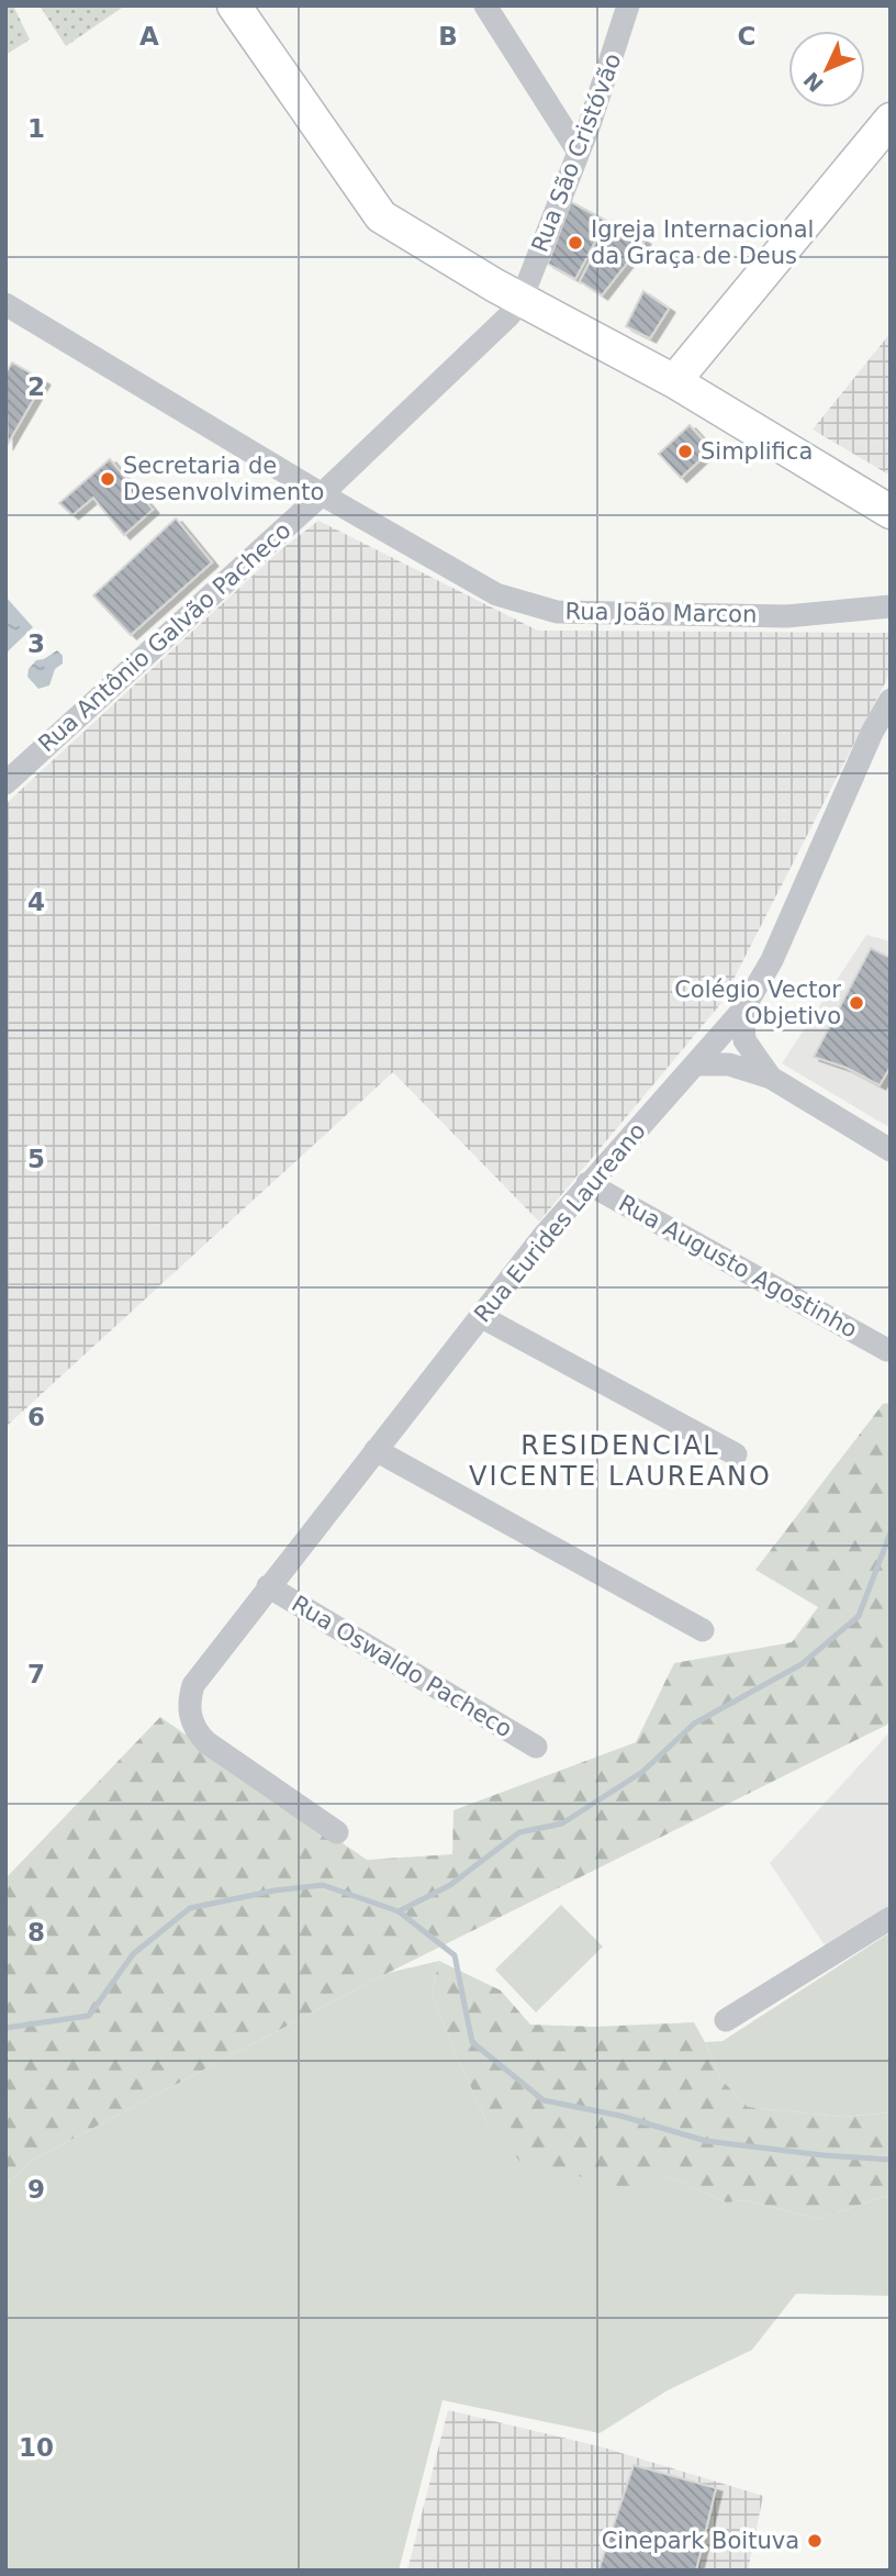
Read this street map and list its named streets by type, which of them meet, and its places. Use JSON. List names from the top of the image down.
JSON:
{
  "streets": {
    "street": [
      "Rua São Cristóvão",
      "Rua João Marcon",
      "Rua Antônio Galvão Pacheco",
      "Rua Eurides Laureano",
      "Rua Augusto Agostinho",
      "Rua Oswaldo Pacheco"
    ]
  },
  "crossings": [
    ["Rua São Cristóvão", "Rua Antônio Galvão Pacheco"],
    ["Rua João Marcon", "Rua Antônio Galvão Pacheco"],
    ["Rua Eurides Laureano", "Rua Augusto Agostinho"],
    ["Rua Eurides Laureano", "Rua Oswaldo Pacheco"]
  ],
  "districts": ["RESIDENCIAL VICENTE LAUREANO"],
  "places": [
    "Igreja Internacional da Graça de Deus",
    "Simplifica",
    "Secretaria de Desenvolvimento",
    "Colégio Vector Objetivo",
    "Cinepark Boituva"
  ],
  "north": "bottom left",
  "grid": {
    "columns": ["A", "B", "C"],
    "rows": [
      "1",
      "2",
      "3",
      "4",
      "5",
      "6",
      "7",
      "8",
      "9",
      "10"
    ]
  }
}
